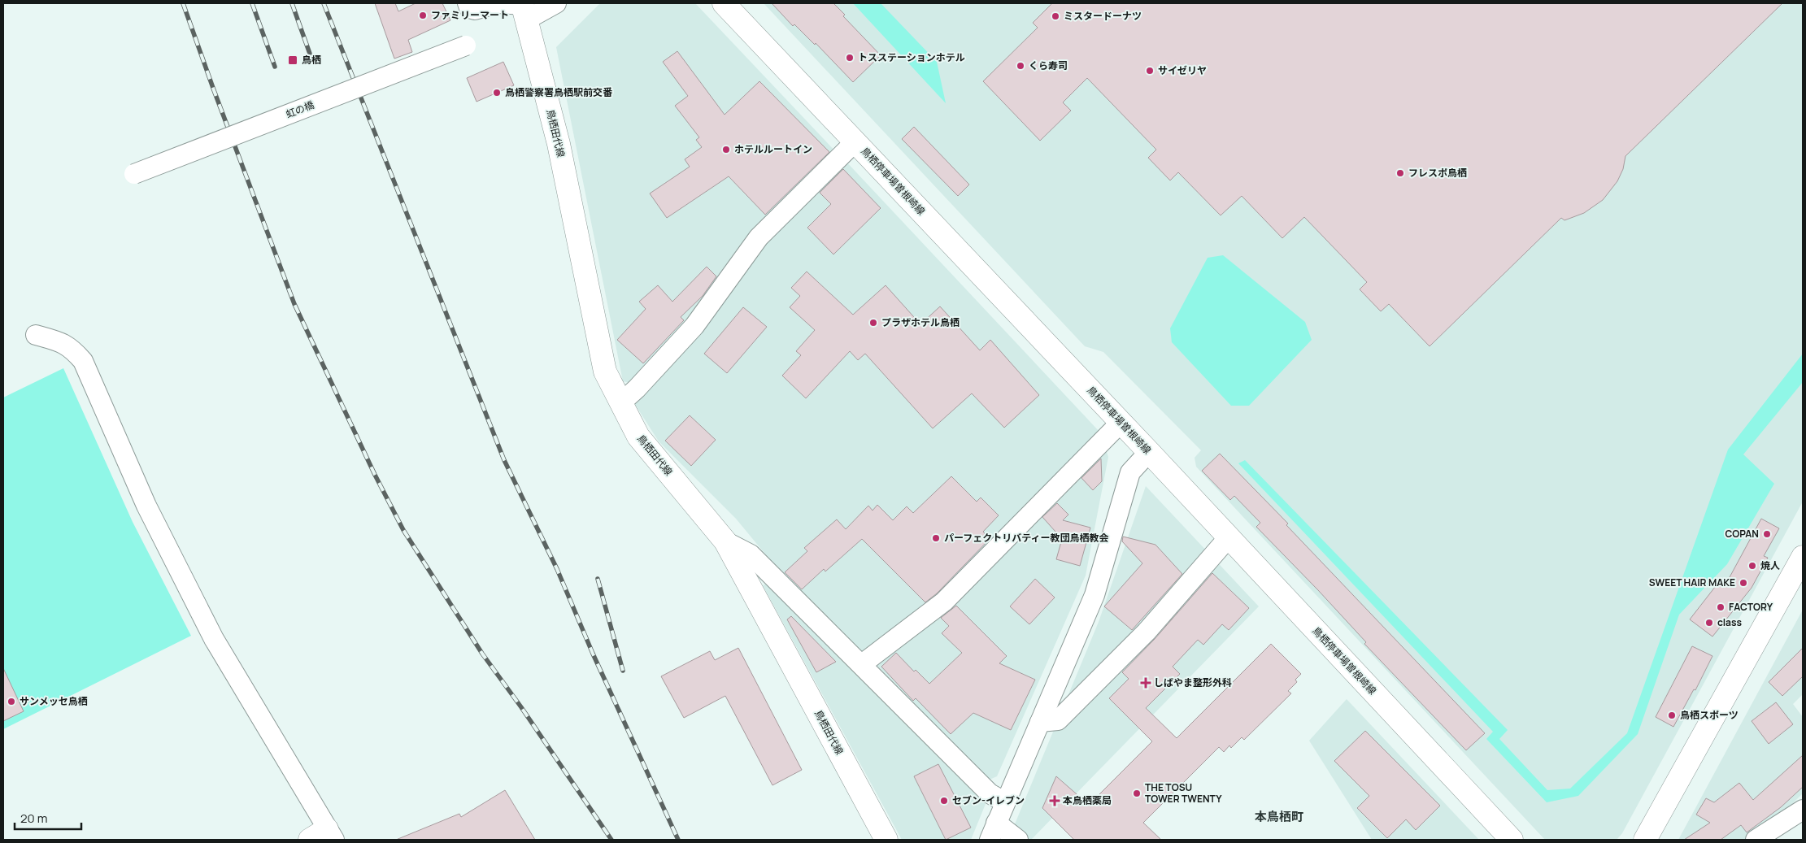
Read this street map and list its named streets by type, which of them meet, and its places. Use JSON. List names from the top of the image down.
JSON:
{
  "streets": {
    "main road": ["鳥栖田代線", "鳥栖停車場曽根崎線"],
    "street": ["虹の橋"]
  },
  "districts": ["本鳥栖町"],
  "places": {
    "other": [
      "ファミリーマート",
      "ミスタードーナツ",
      "トスステーションホテル",
      "くら寿司",
      "サイゼリヤ",
      "鳥栖警察署鳥栖駅前交番",
      "ホテルルートイン",
      "フレスポ鳥栖",
      "プラザホテル鳥栖",
      "COPAN",
      "パーフェクトリバティー教団鳥栖教会",
      "焼人",
      "SWEET HAIR MAKE",
      "FACTORY",
      "class",
      "サンメッセ鳥栖",
      "鳥栖スポーツ",
      "THE TOSU TOWER TWENTY",
      "セブン-イレブン"
    ],
    "transit": ["鳥栖"],
    "health": ["しばやま整形外科", "本鳥栖薬局"]
  },
  "scale_bar": "20 m"
}
